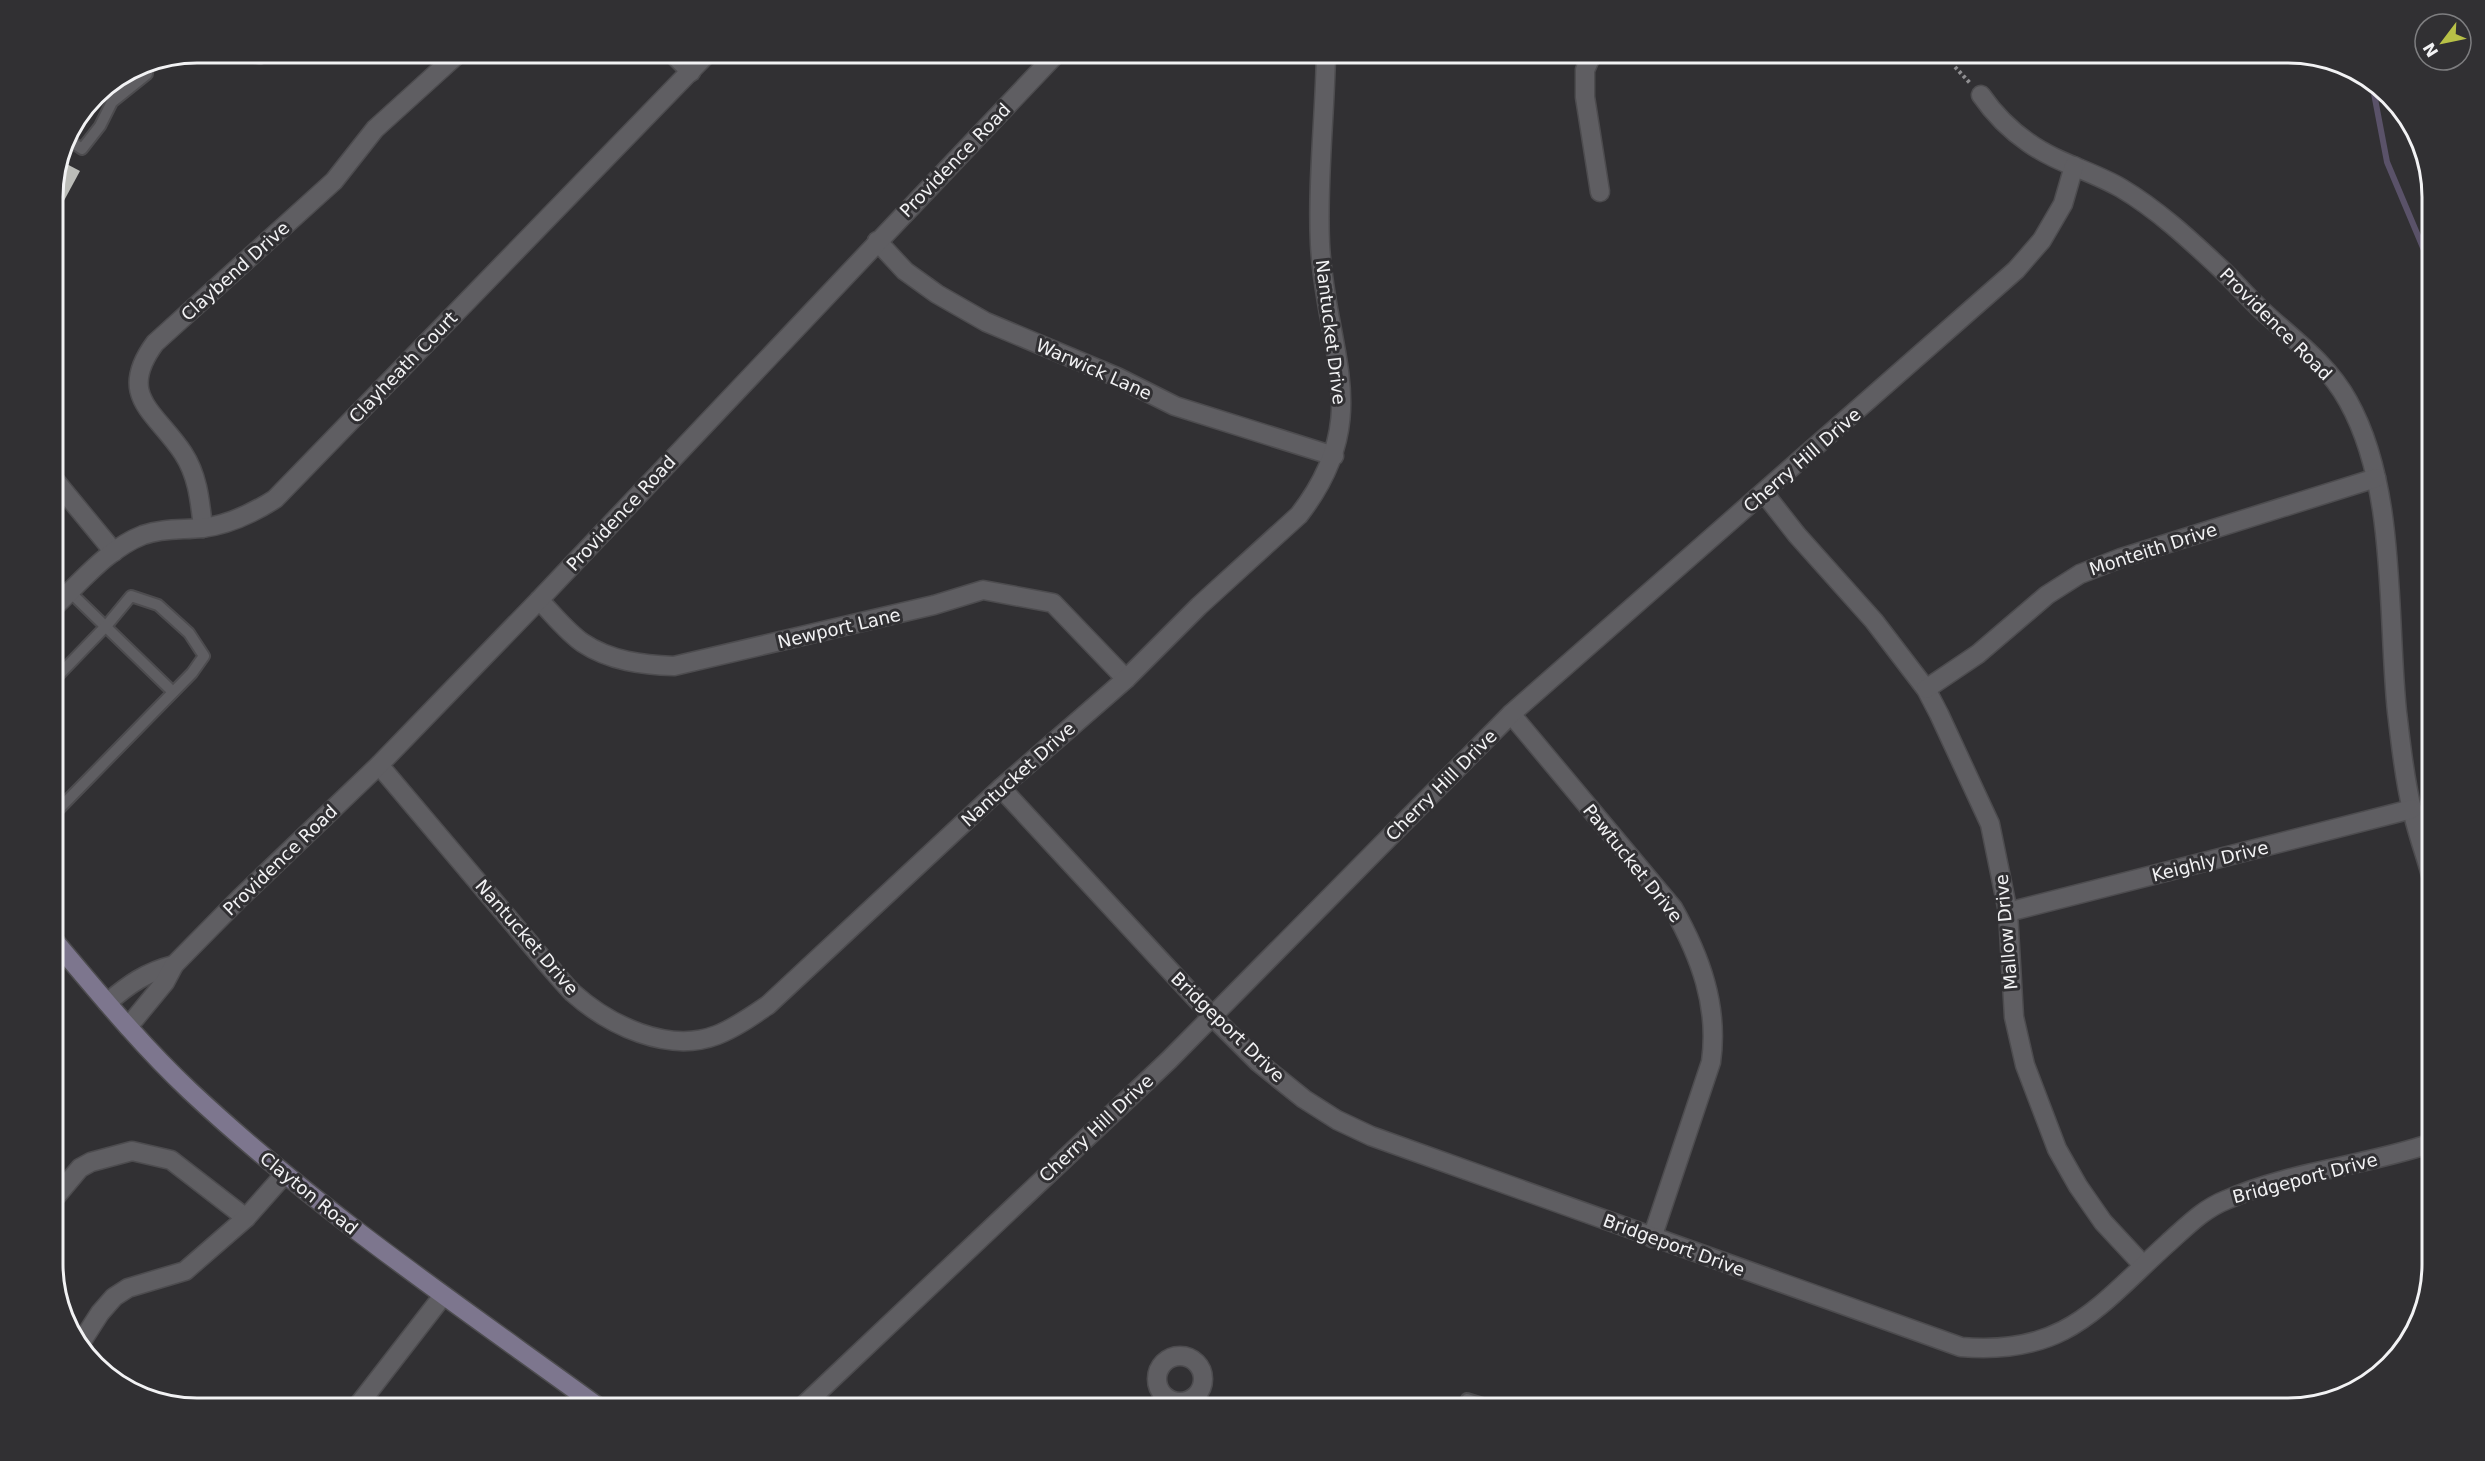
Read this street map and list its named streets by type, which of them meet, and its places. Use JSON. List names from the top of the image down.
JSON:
{
  "streets": {
    "main road": ["Clayton Road"],
    "street": [
      "Providence Road",
      "Claybend Drive",
      "Nantucket Drive",
      "Clayheath Court",
      "Warwick Lane",
      "Cherry Hill Drive",
      "Monteith Drive",
      "Newport Lane",
      "Keighly Drive",
      "Pawtucket Drive",
      "Mallow Drive",
      "Bridgeport Drive"
    ]
  },
  "crossings": [
    ["Providence Road", "Nantucket Drive"],
    ["Providence Road", "Warwick Lane"],
    ["Providence Road", "Cherry Hill Drive"],
    ["Providence Road", "Monteith Drive"],
    ["Providence Road", "Newport Lane"],
    ["Providence Road", "Keighly Drive"],
    ["Providence Road", "Clayton Road"],
    ["Claybend Drive", "Clayheath Court"],
    ["Nantucket Drive", "Warwick Lane"],
    ["Nantucket Drive", "Newport Lane"],
    ["Nantucket Drive", "Bridgeport Drive"],
    ["Cherry Hill Drive", "Pawtucket Drive"],
    ["Cherry Hill Drive", "Mallow Drive"],
    ["Cherry Hill Drive", "Bridgeport Drive"],
    ["Monteith Drive", "Mallow Drive"],
    ["Keighly Drive", "Mallow Drive"],
    ["Pawtucket Drive", "Bridgeport Drive"],
    ["Mallow Drive", "Bridgeport Drive"]
  ],
  "north": "bottom left"
}
